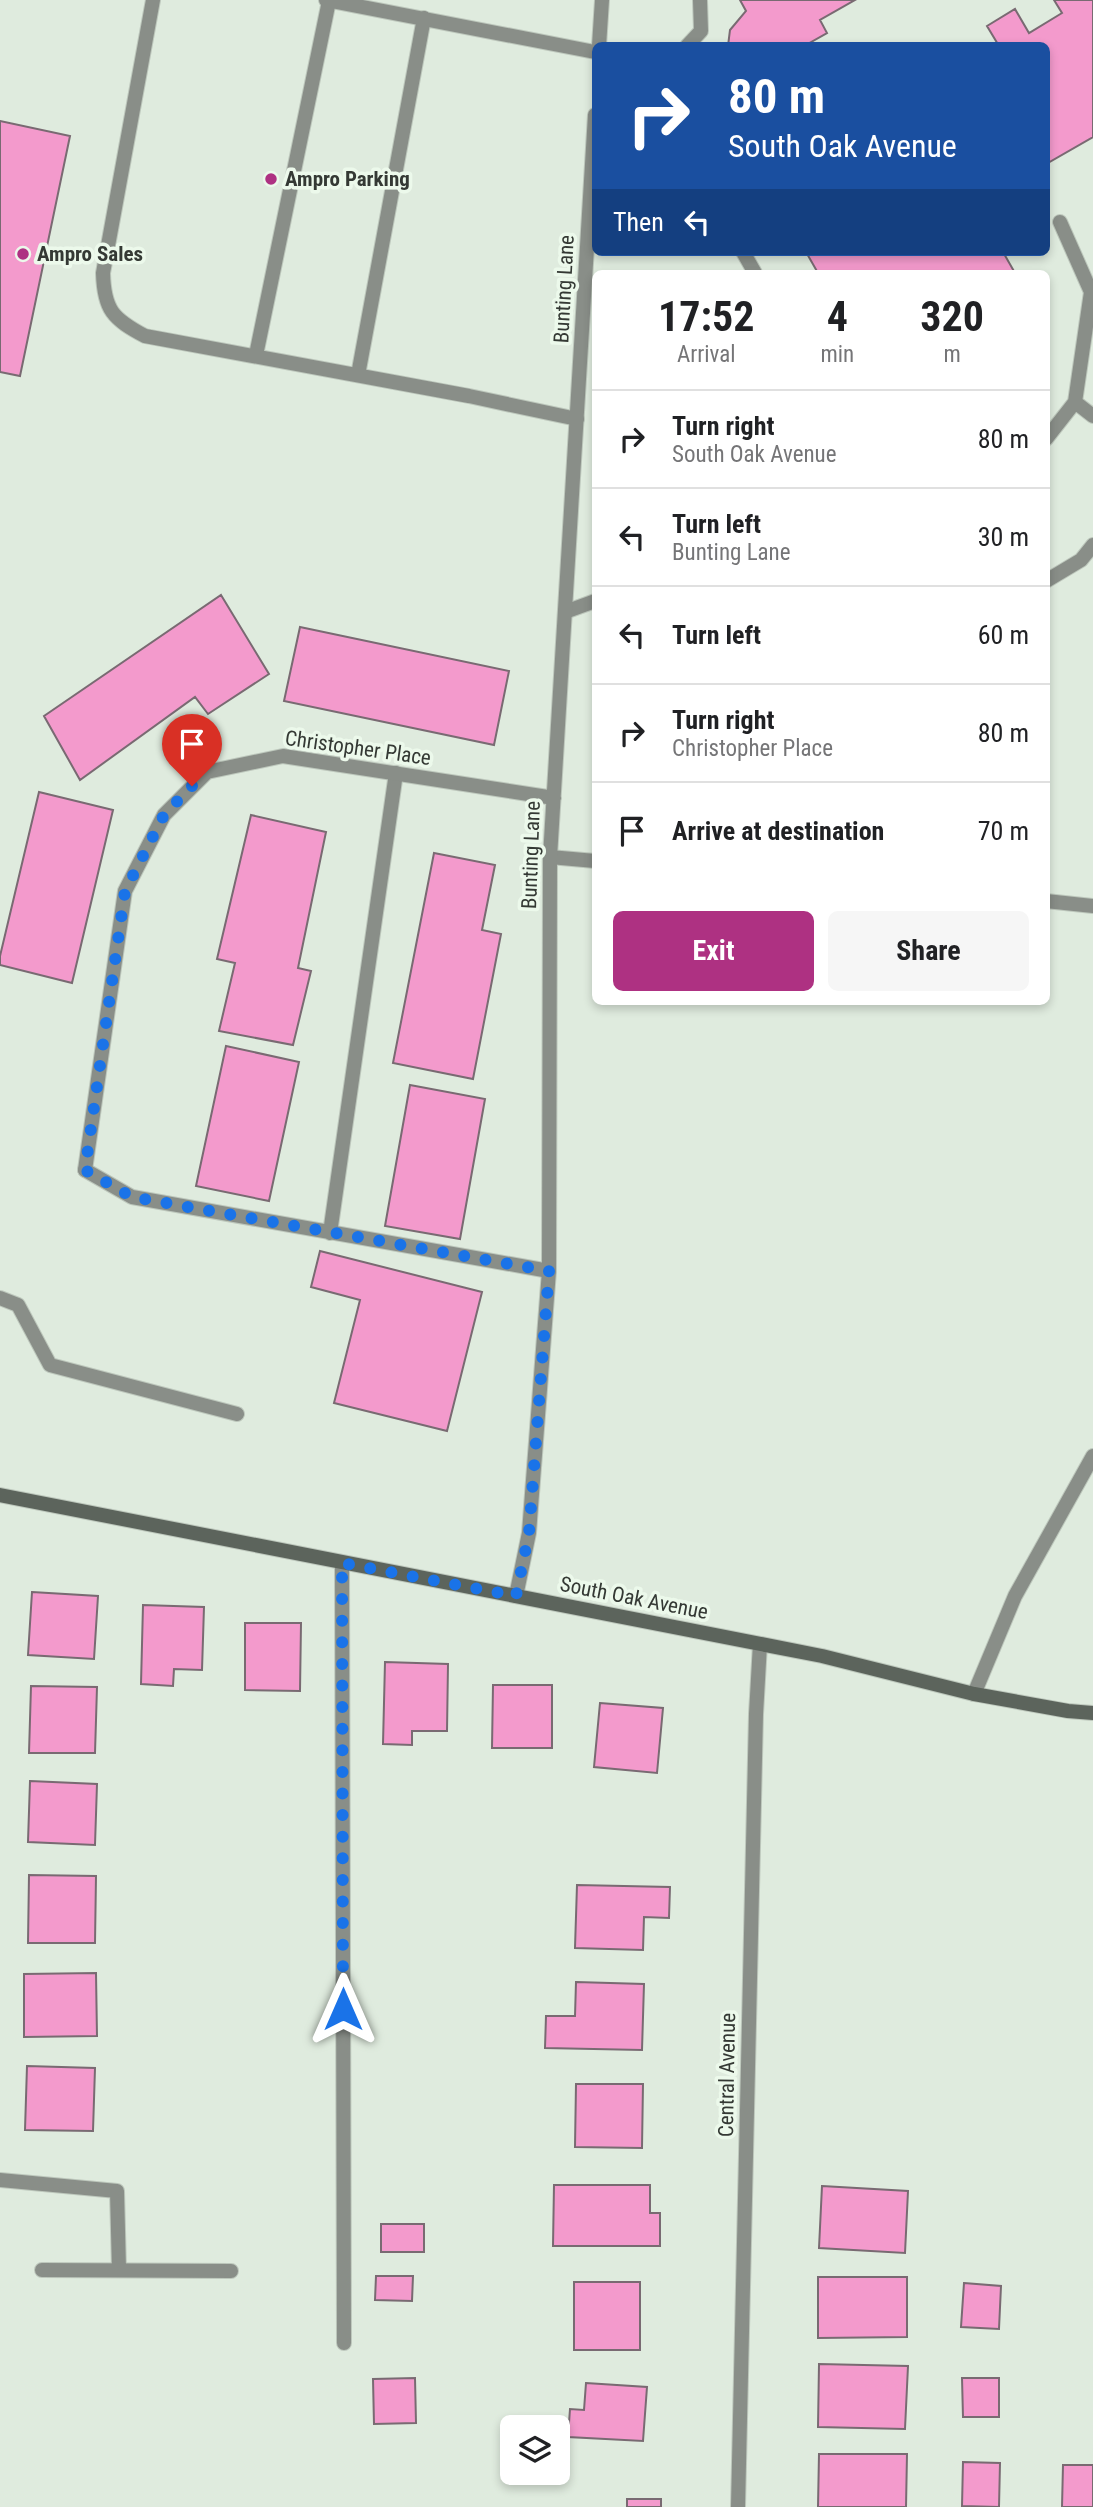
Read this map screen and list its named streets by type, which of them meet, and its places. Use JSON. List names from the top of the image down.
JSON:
{
  "streets": {
    "main road": ["South Oak Avenue"],
    "street": ["Bunting Lane", "Christopher Place", "Central Avenue"]
  },
  "crossings": [
    ["Bunting Lane", "Christopher Place"],
    ["Bunting Lane", "South Oak Avenue"],
    ["South Oak Avenue", "Central Avenue"]
  ],
  "places": ["Ampro Parking", "Ampro Sales"],
  "page": {
    "turn": ["80 m", "South Oak Avenue"],
    "then": "Then",
    "eta": [
      "17:52",
      "Arrival",
      "4",
      "min",
      "320",
      "m"
    ],
    "list": [
      {
        "name": "Turn right",
        "note": "South Oak Avenue",
        "value": "80 m"
      },
      {
        "name": "Turn left",
        "note": "Bunting Lane",
        "value": "30 m"
      },
      {
        "name": "Turn left",
        "value": "60 m"
      },
      {
        "name": "Turn right",
        "note": "Christopher Place",
        "value": "80 m"
      },
      {
        "name": "Arrive at destination",
        "value": "70 m"
      }
    ],
    "buttons": ["Exit", "Share"]
  }
}
